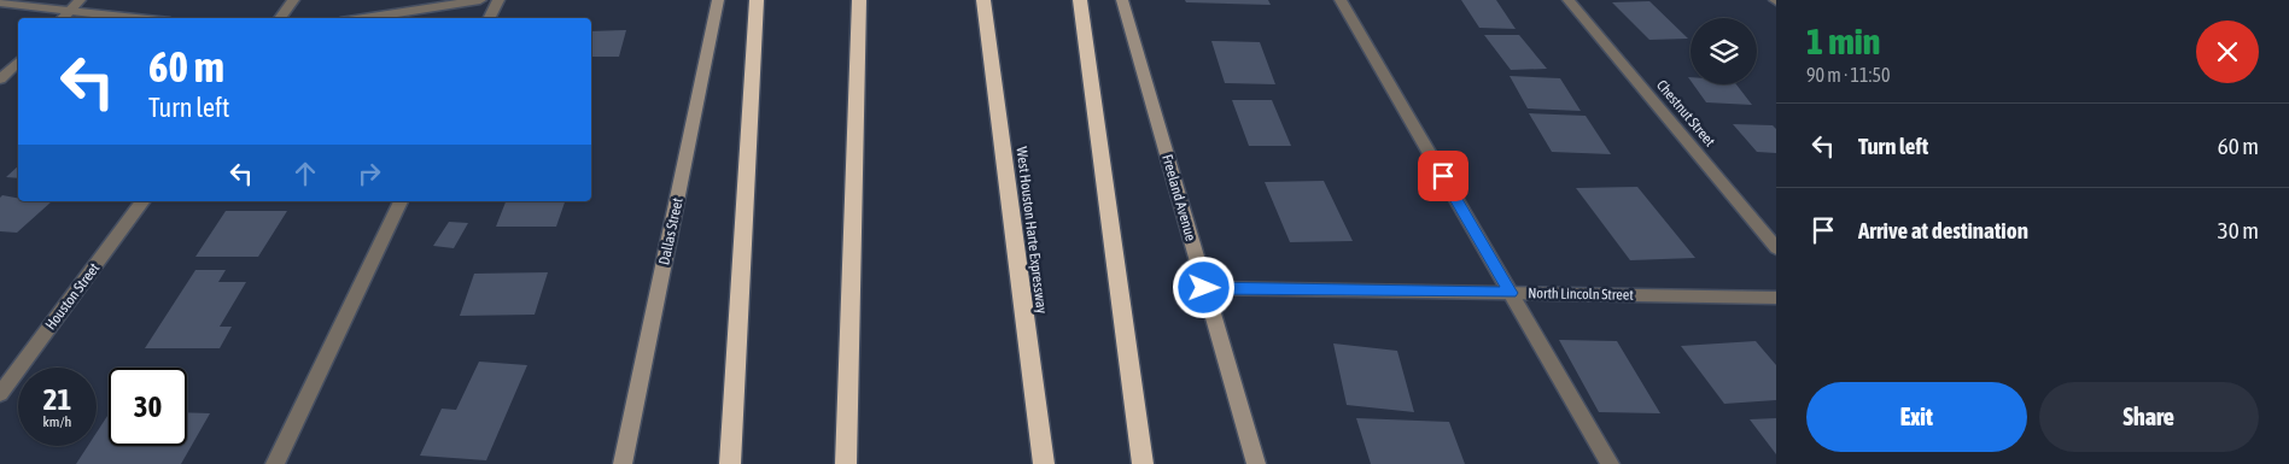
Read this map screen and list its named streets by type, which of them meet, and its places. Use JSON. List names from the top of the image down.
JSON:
{
  "streets": {
    "highway": ["West Houston Harte Expressway"],
    "main road": ["Freeland Avenue", "Dallas Street"],
    "street": ["Chestnut Street", "North Lincoln Street", "Houston Street"]
  },
  "crossings": [
    ["Freeland Avenue", "North Lincoln Street"]
  ],
  "page": {
    "heading": ["1 min", "90 m · 11:50"],
    "turn": ["60 m", "Turn left"],
    "list": [
      {
        "name": "Turn left",
        "value": "60 m"
      },
      {
        "name": "Arrive at destination",
        "value": "30 m"
      }
    ],
    "speed": "21 km/h",
    "limit": "30",
    "buttons": ["Exit", "Share"]
  }
}
